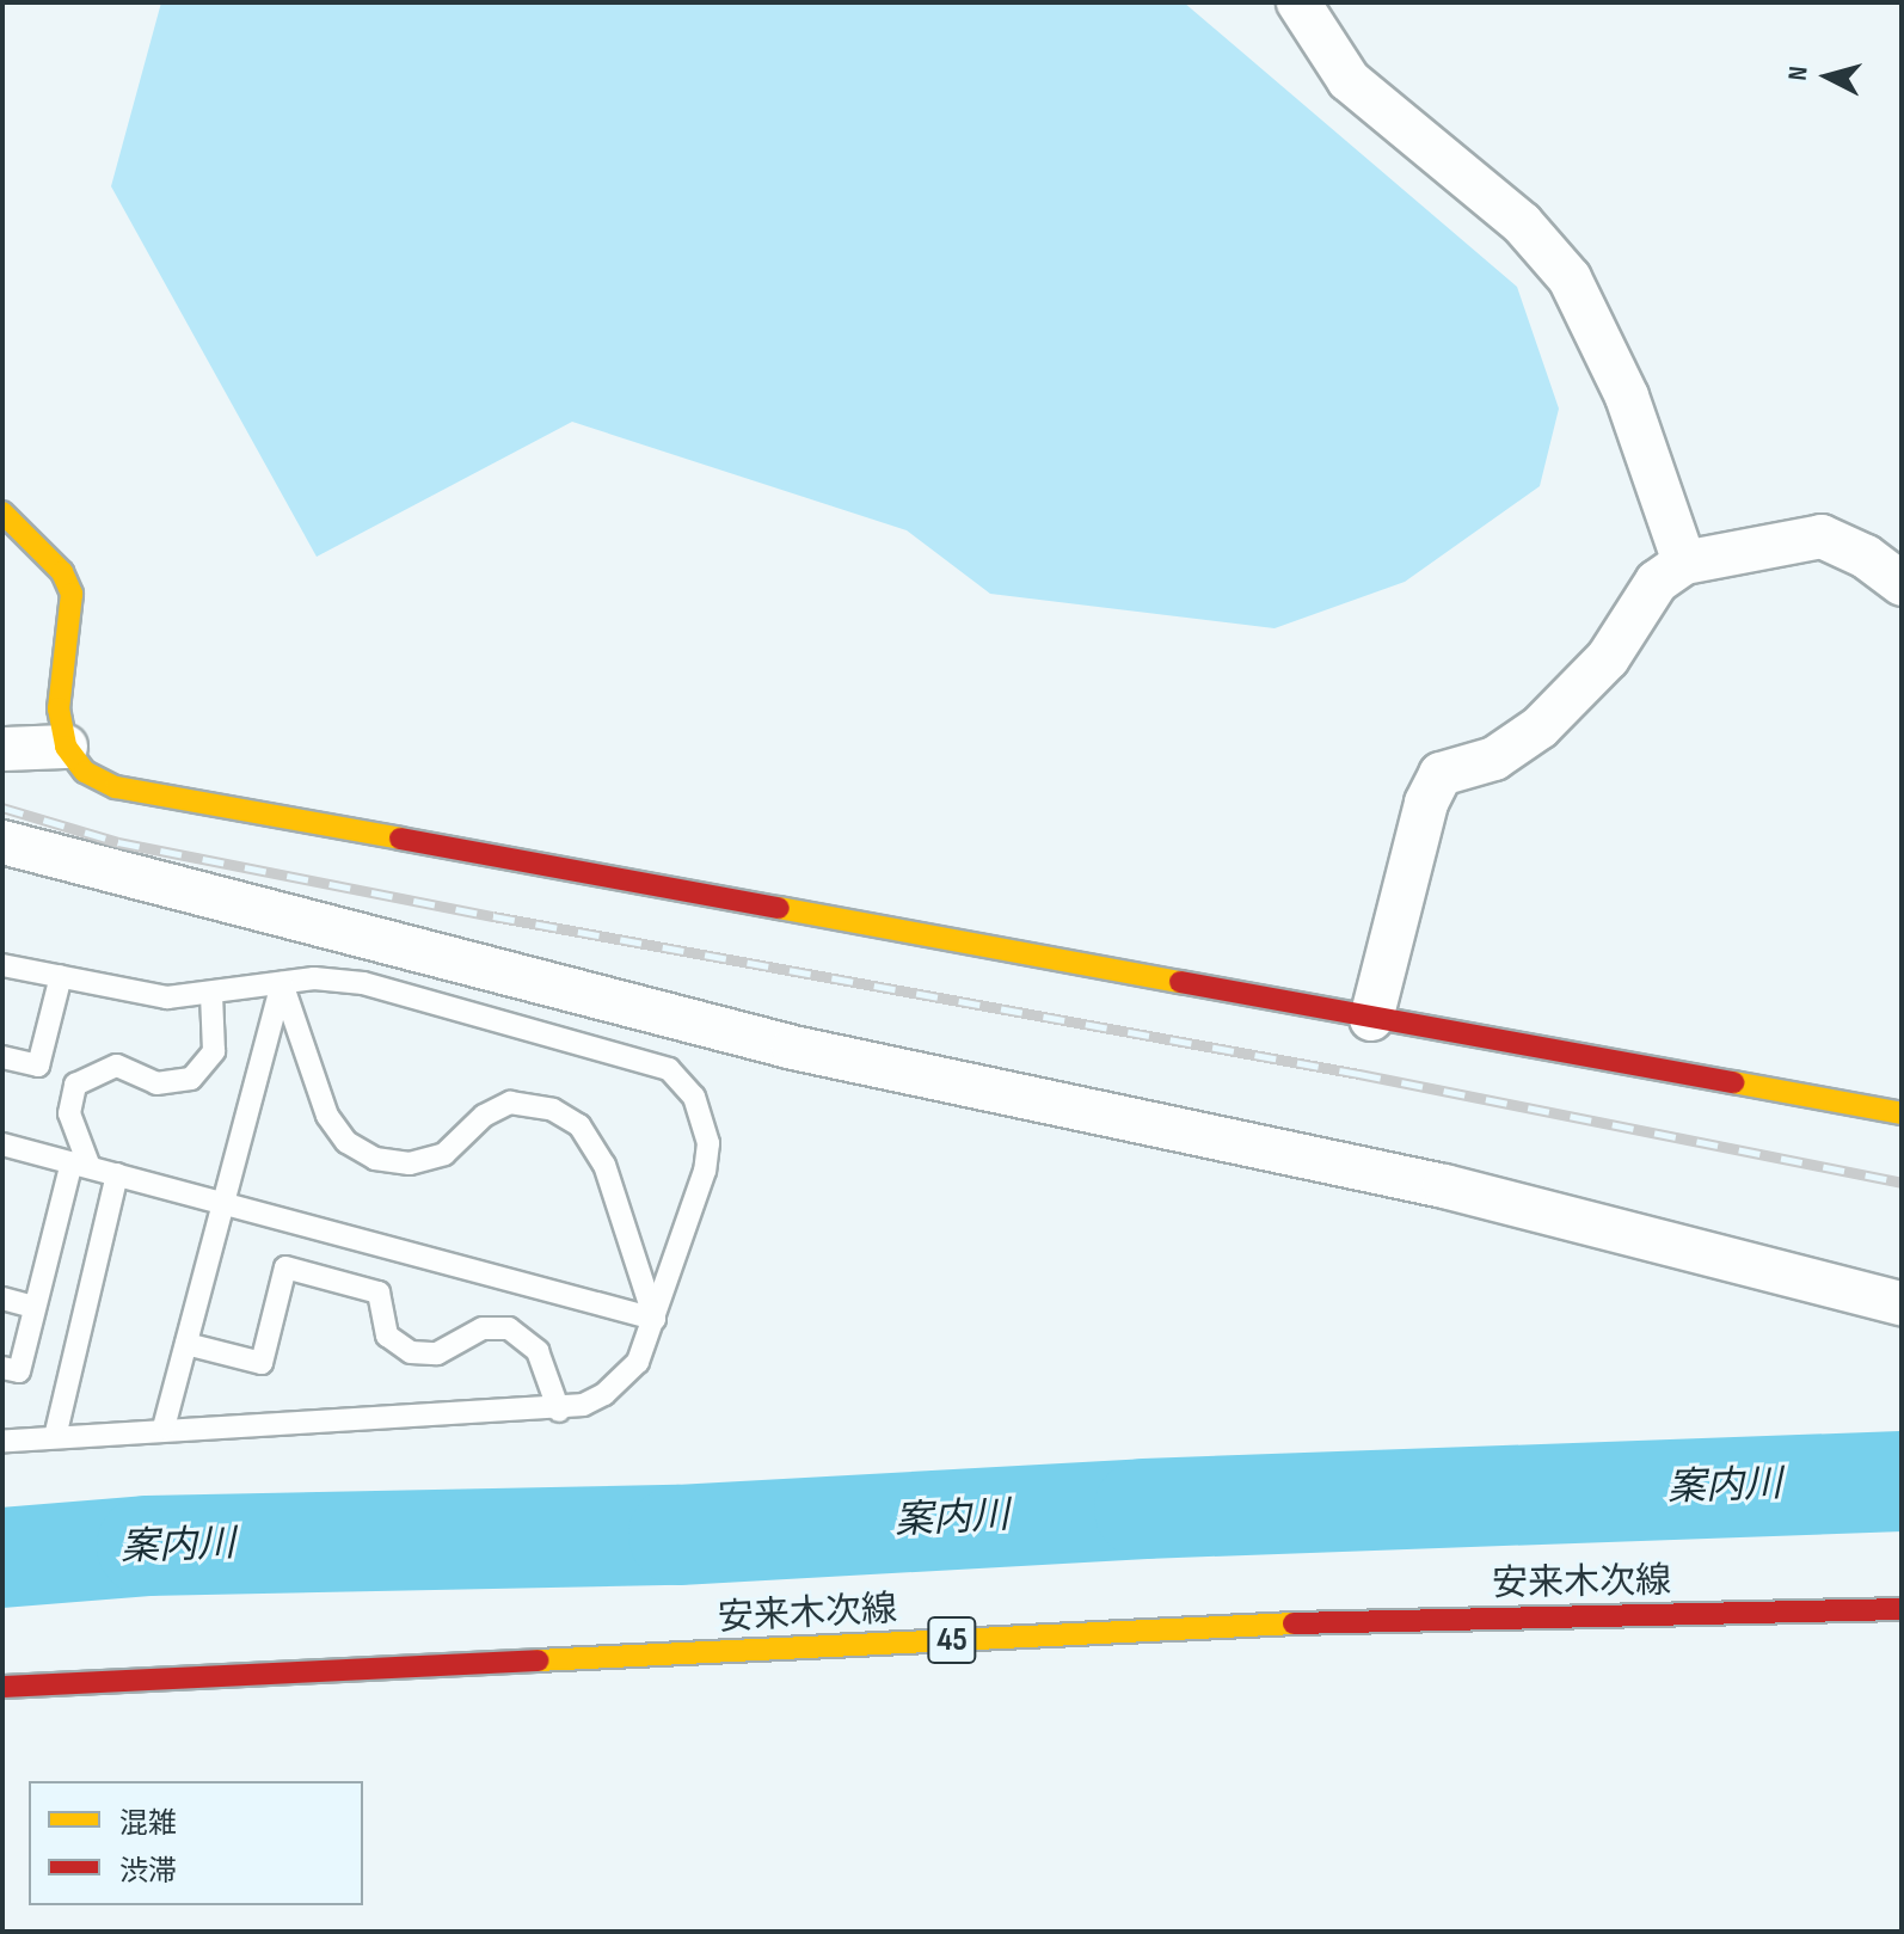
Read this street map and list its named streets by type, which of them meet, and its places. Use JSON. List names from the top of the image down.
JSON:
{
  "streets": {
    "street": ["安来木次線", "45"]
  },
  "water": ["案内川"],
  "legend": ["混雑", "渋滞"],
  "north": "left"
}
